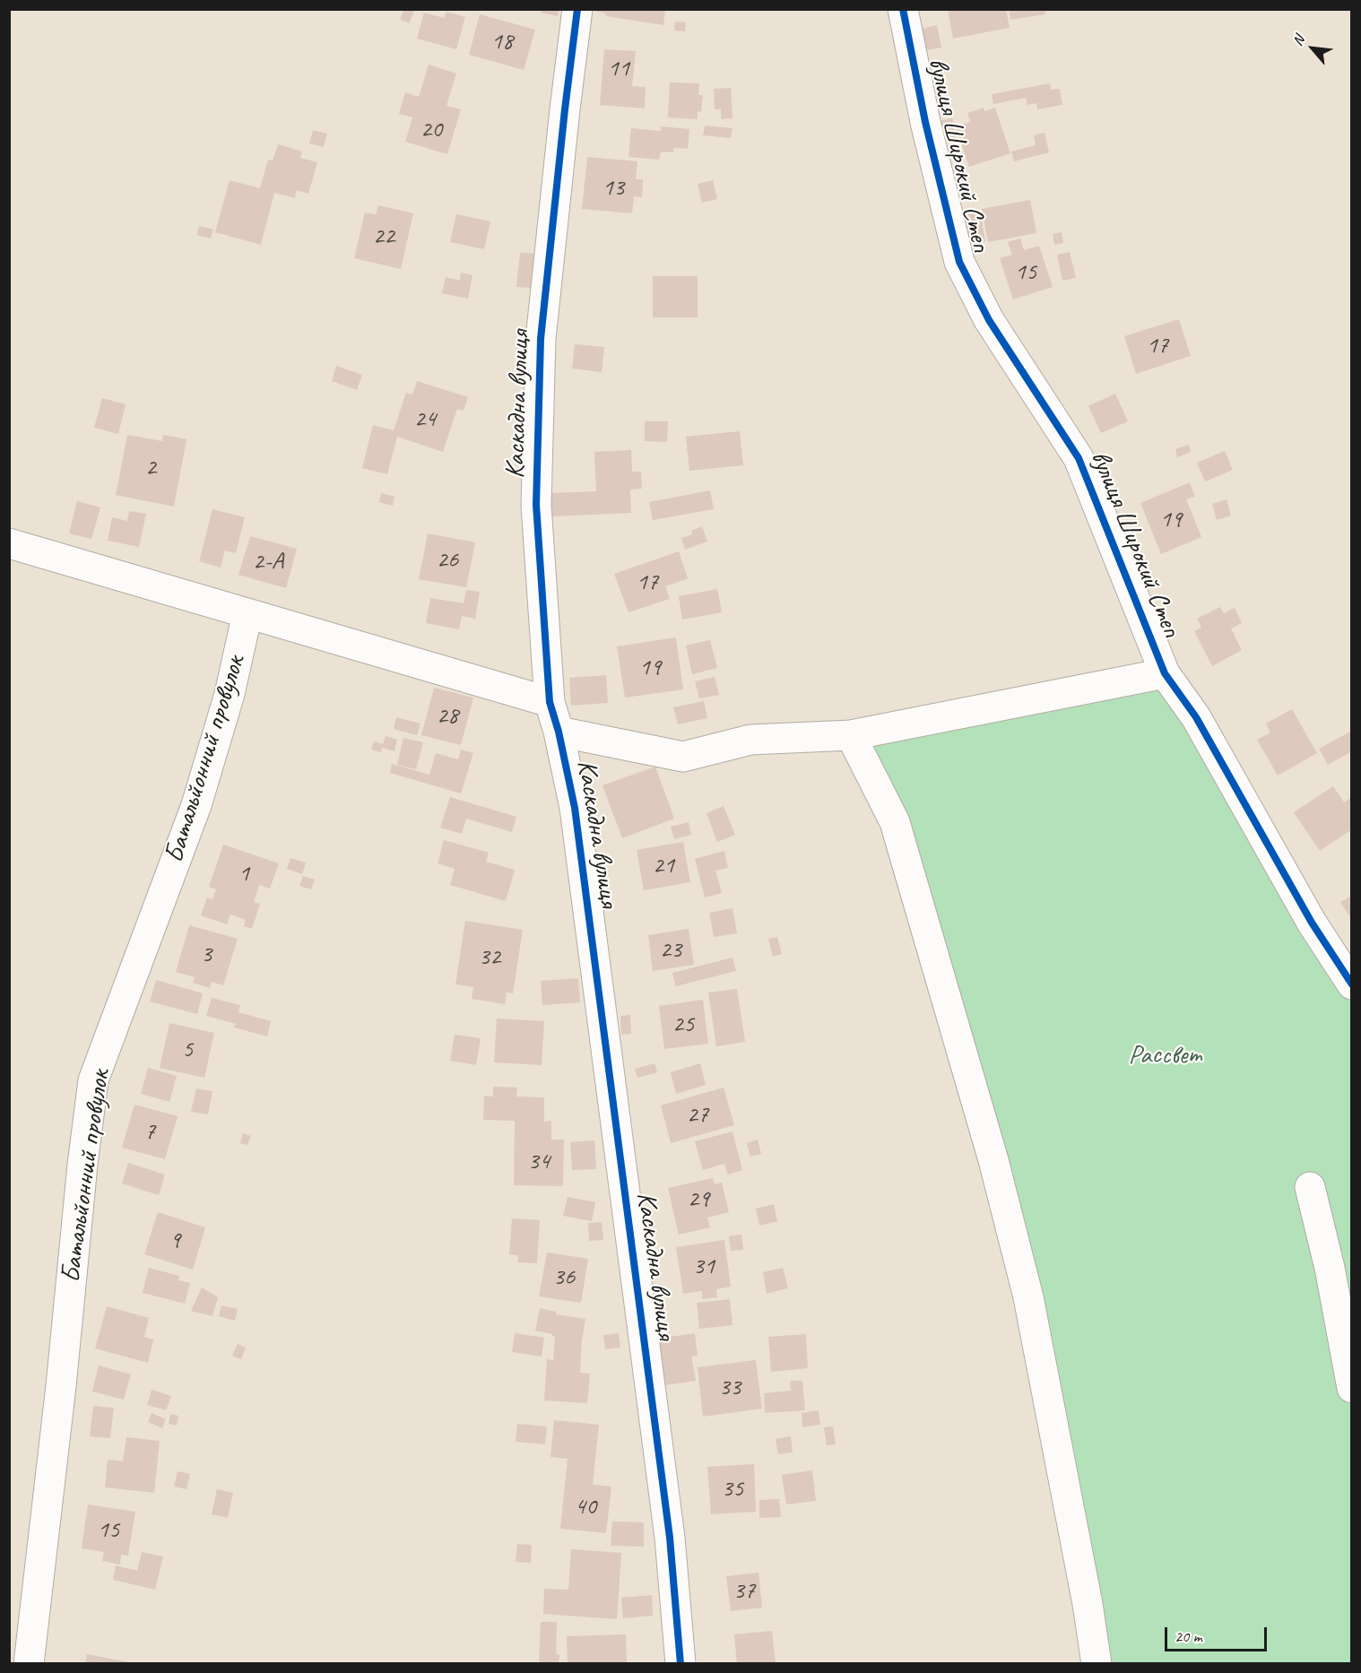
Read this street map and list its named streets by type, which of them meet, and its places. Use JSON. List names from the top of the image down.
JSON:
{
  "streets": {
    "street": ["вулиця Широкий Степ", "Каскадна вулиця", "Батальйонний провулок"]
  },
  "parks": ["Рассвет"],
  "house_numbers": [
    "18",
    "11",
    "20",
    "13",
    "22",
    "15",
    "17",
    "24",
    "2",
    "19",
    "26",
    "2-А",
    "17",
    "19",
    "28",
    "21",
    "1",
    "23",
    "3",
    "32",
    "25",
    "5",
    "27",
    "7",
    "34",
    "29",
    "9",
    "31",
    "36",
    "33",
    "35",
    "40",
    "15",
    "37"
  ],
  "scale_bar": "20 m",
  "north": "top left"
}
